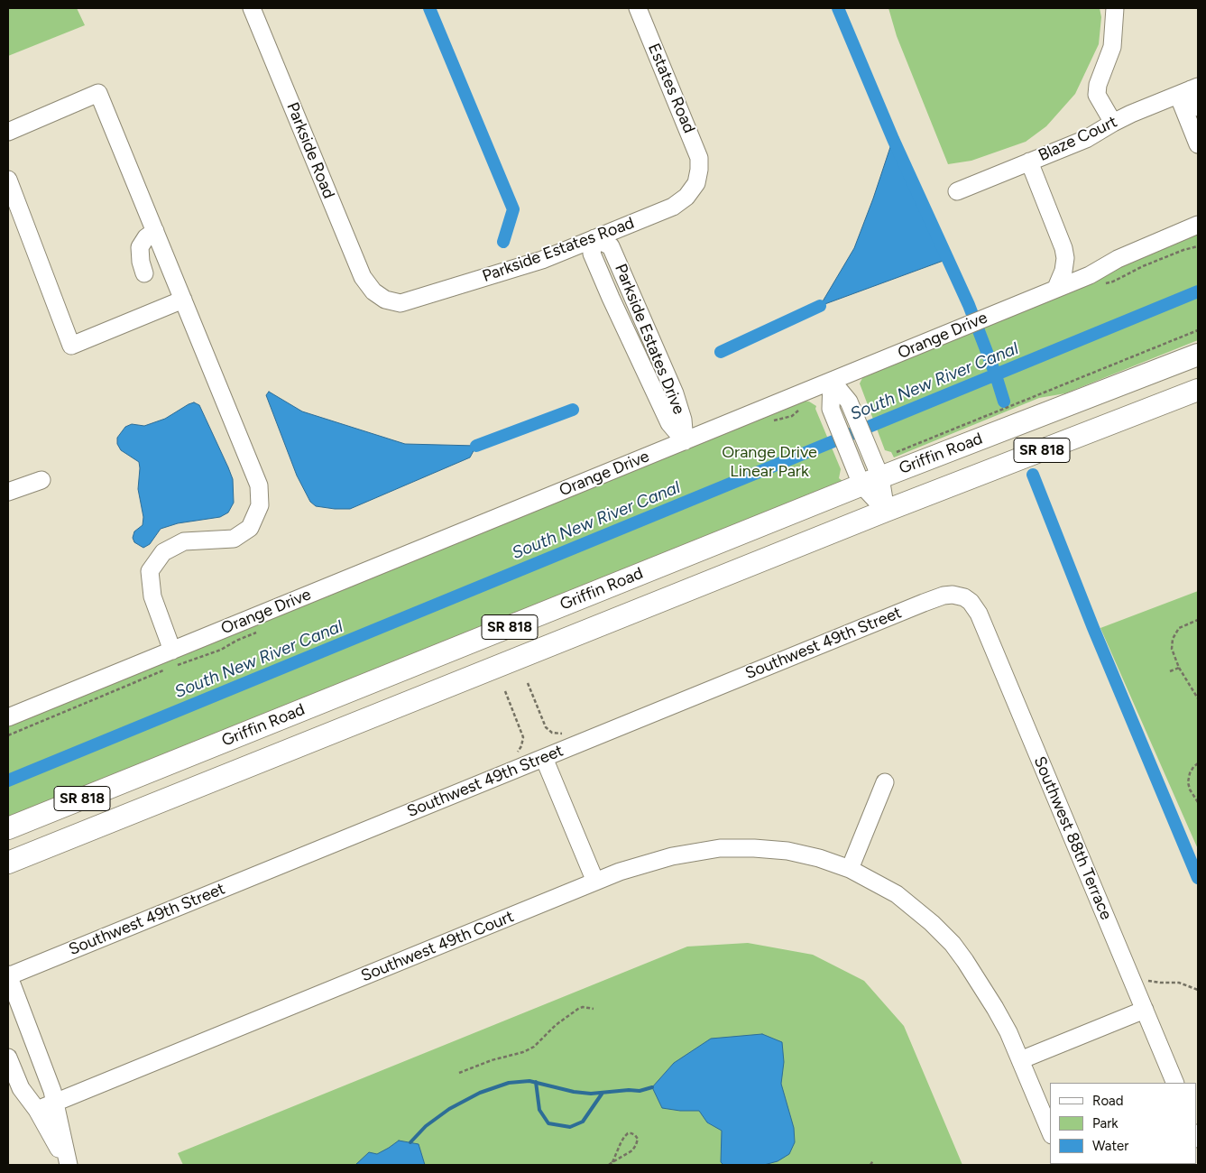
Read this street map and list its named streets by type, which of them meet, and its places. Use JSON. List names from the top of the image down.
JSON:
{
  "streets": {
    "main road": ["SR 818", "Griffin Road"],
    "street": [
      "Estates Road",
      "Blaze Court",
      "Parkside Road",
      "Parkside Estates Road",
      "Orange Drive",
      "Parkside Estates Drive",
      "Southwest 49th Street",
      "Southwest 88th Terrace",
      "Southwest 49th Court"
    ]
  },
  "crossings": [
    ["Estates Road", "Parkside Estates Road"],
    ["Parkside Road", "Parkside Estates Road"],
    ["Parkside Estates Road", "Parkside Estates Drive"],
    ["Orange Drive", "Parkside Estates Drive"],
    ["Southwest 49th Street", "Southwest 88th Terrace"]
  ],
  "water": ["South New River Canal"],
  "parks": ["Orange Drive Linear Park"],
  "legend": ["Road", "Park", "Water"]
}
